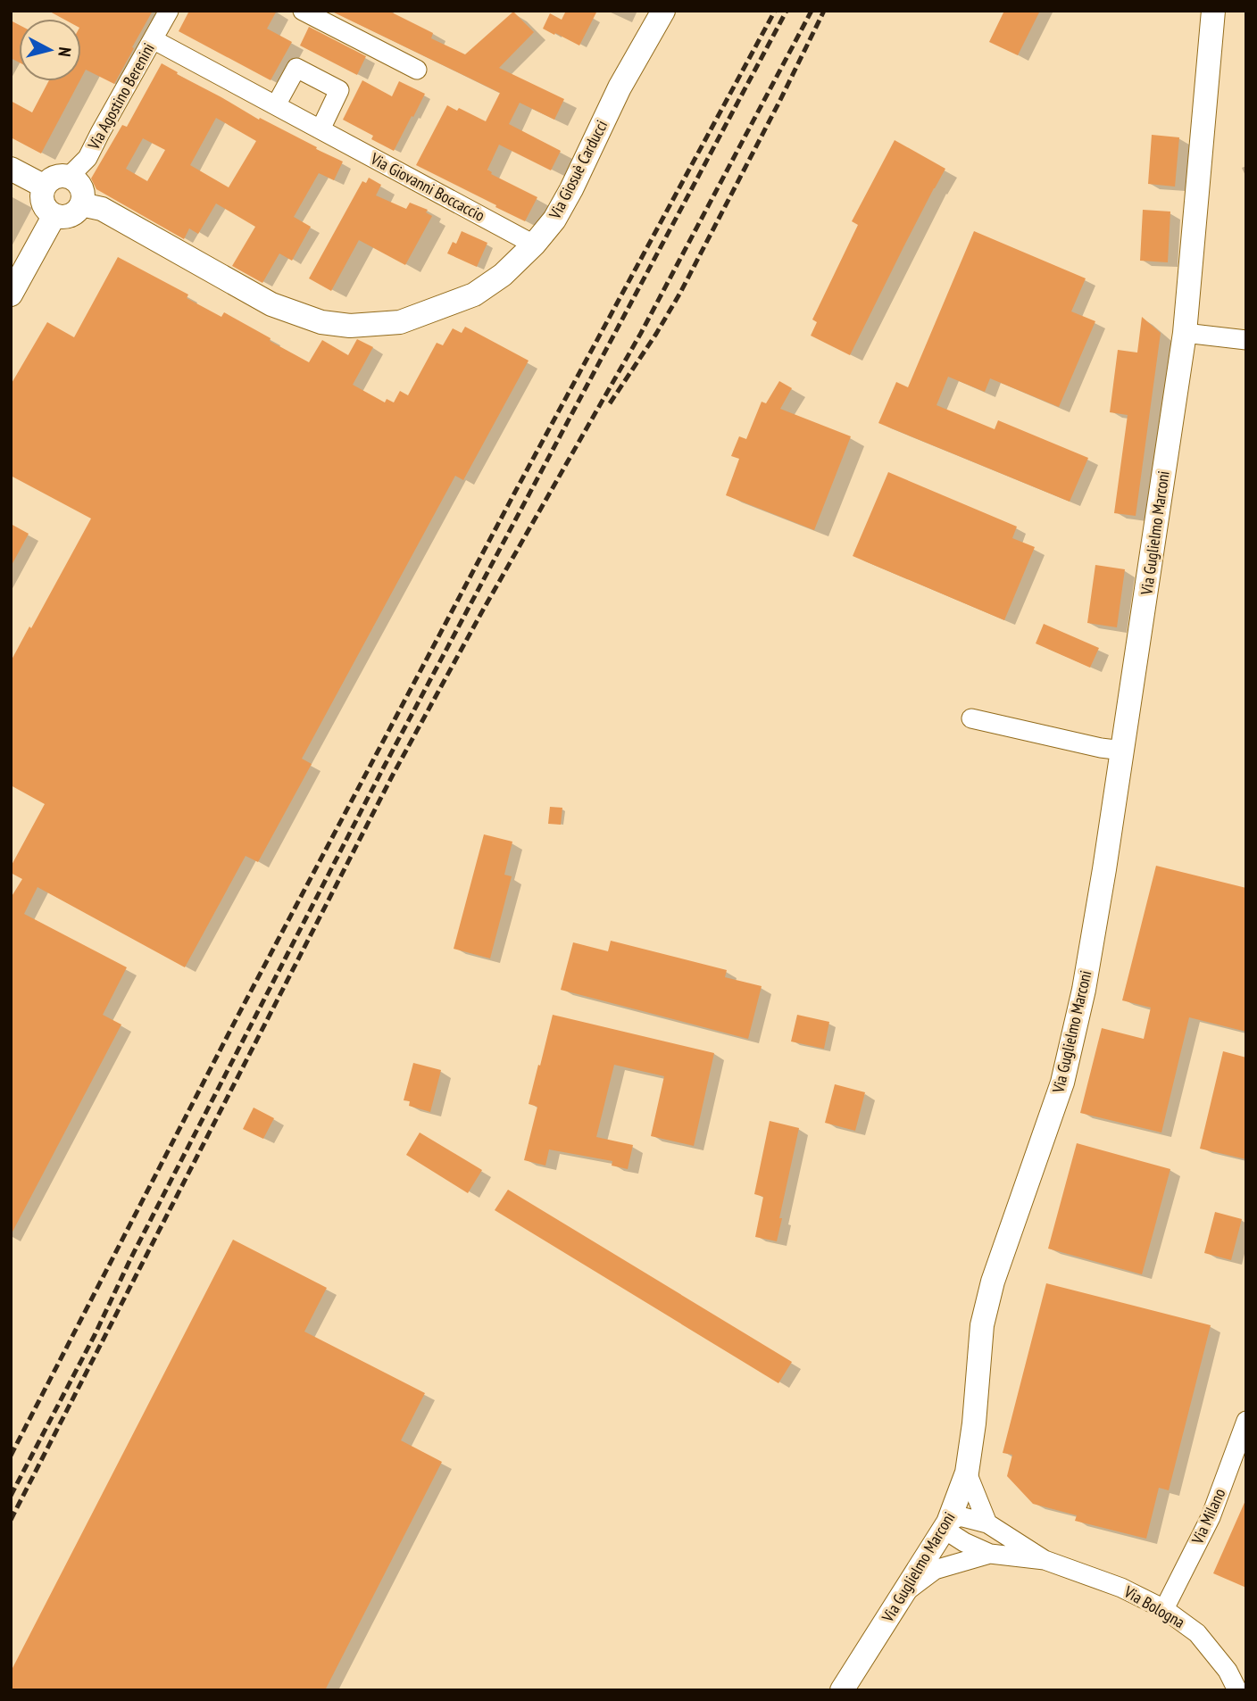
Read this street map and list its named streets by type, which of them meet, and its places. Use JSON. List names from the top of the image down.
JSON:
{
  "streets": {
    "street": [
      "Via Agostino Berenini",
      "Via Giosuè Carducci",
      "Via Giovanni Boccaccio",
      "Via Guglielmo Marconi",
      "Via Milano",
      "Via Bologna"
    ]
  },
  "crossings": [
    ["Via Agostino Berenini", "Via Giosuè Carducci"],
    ["Via Agostino Berenini", "Via Giovanni Boccaccio"],
    ["Via Giosuè Carducci", "Via Giovanni Boccaccio"],
    ["Via Guglielmo Marconi", "Via Bologna"],
    ["Via Milano", "Via Bologna"]
  ],
  "north": "right"
}
